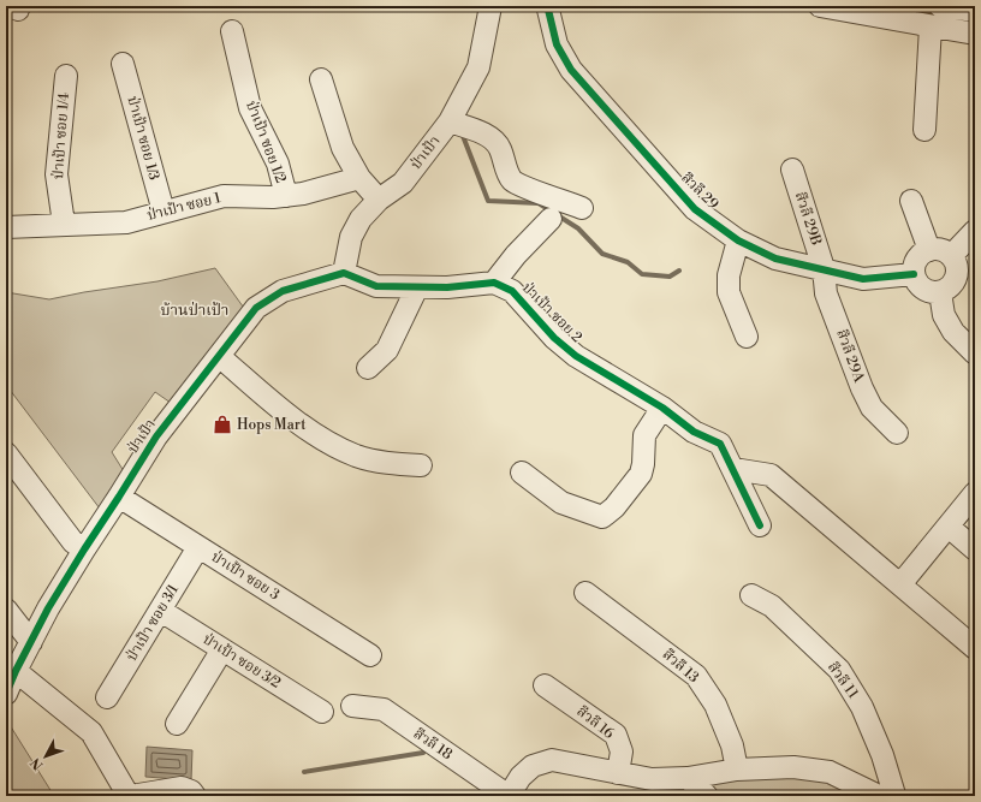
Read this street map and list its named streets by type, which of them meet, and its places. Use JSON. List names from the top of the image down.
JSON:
{
  "streets": {
    "street": [
      "ป่าเป้า ซอย 1/4",
      "ป่าเป้า ซอย 1/3",
      "ป่าเป้า ซอย 1/2",
      "ป่าเป้า",
      "สีวลี 29",
      "ป่าเป้า ซอย 1",
      "สีวลี 29B",
      "ป่าเป้า ซอย 2",
      "สีวลี 29A",
      "ป่าเป้า ซอย 3",
      "ป่าเป้า ซอย 3/1",
      "ป่าเป้า ซอย 3/2",
      "สีวลี 13",
      "สีวลี 11",
      "สีวลี 16",
      "สีวลี 18"
    ]
  },
  "crossings": [
    ["ป่าเป้า ซอย 1/4", "ป่าเป้า ซอย 1"],
    ["ป่าเป้า ซอย 1/3", "ป่าเป้า ซอย 1"],
    ["ป่าเป้า ซอย 1/2", "ป่าเป้า ซอย 1"],
    ["ป่าเป้า", "ป่าเป้า ซอย 3"],
    ["สีวลี 29", "สีวลี 29B"],
    ["สีวลี 29", "สีวลี 29A"],
    ["สีวลี 29B", "สีวลี 29A"],
    ["ป่าเป้า ซอย 3", "ป่าเป้า ซอย 3/1"],
    ["ป่าเป้า ซอย 3/1", "ป่าเป้า ซอย 3/2"]
  ],
  "districts": ["บ้านป่าเป้า"],
  "places": {
    "shop": ["Hops Mart"]
  },
  "north": "bottom left"
}
